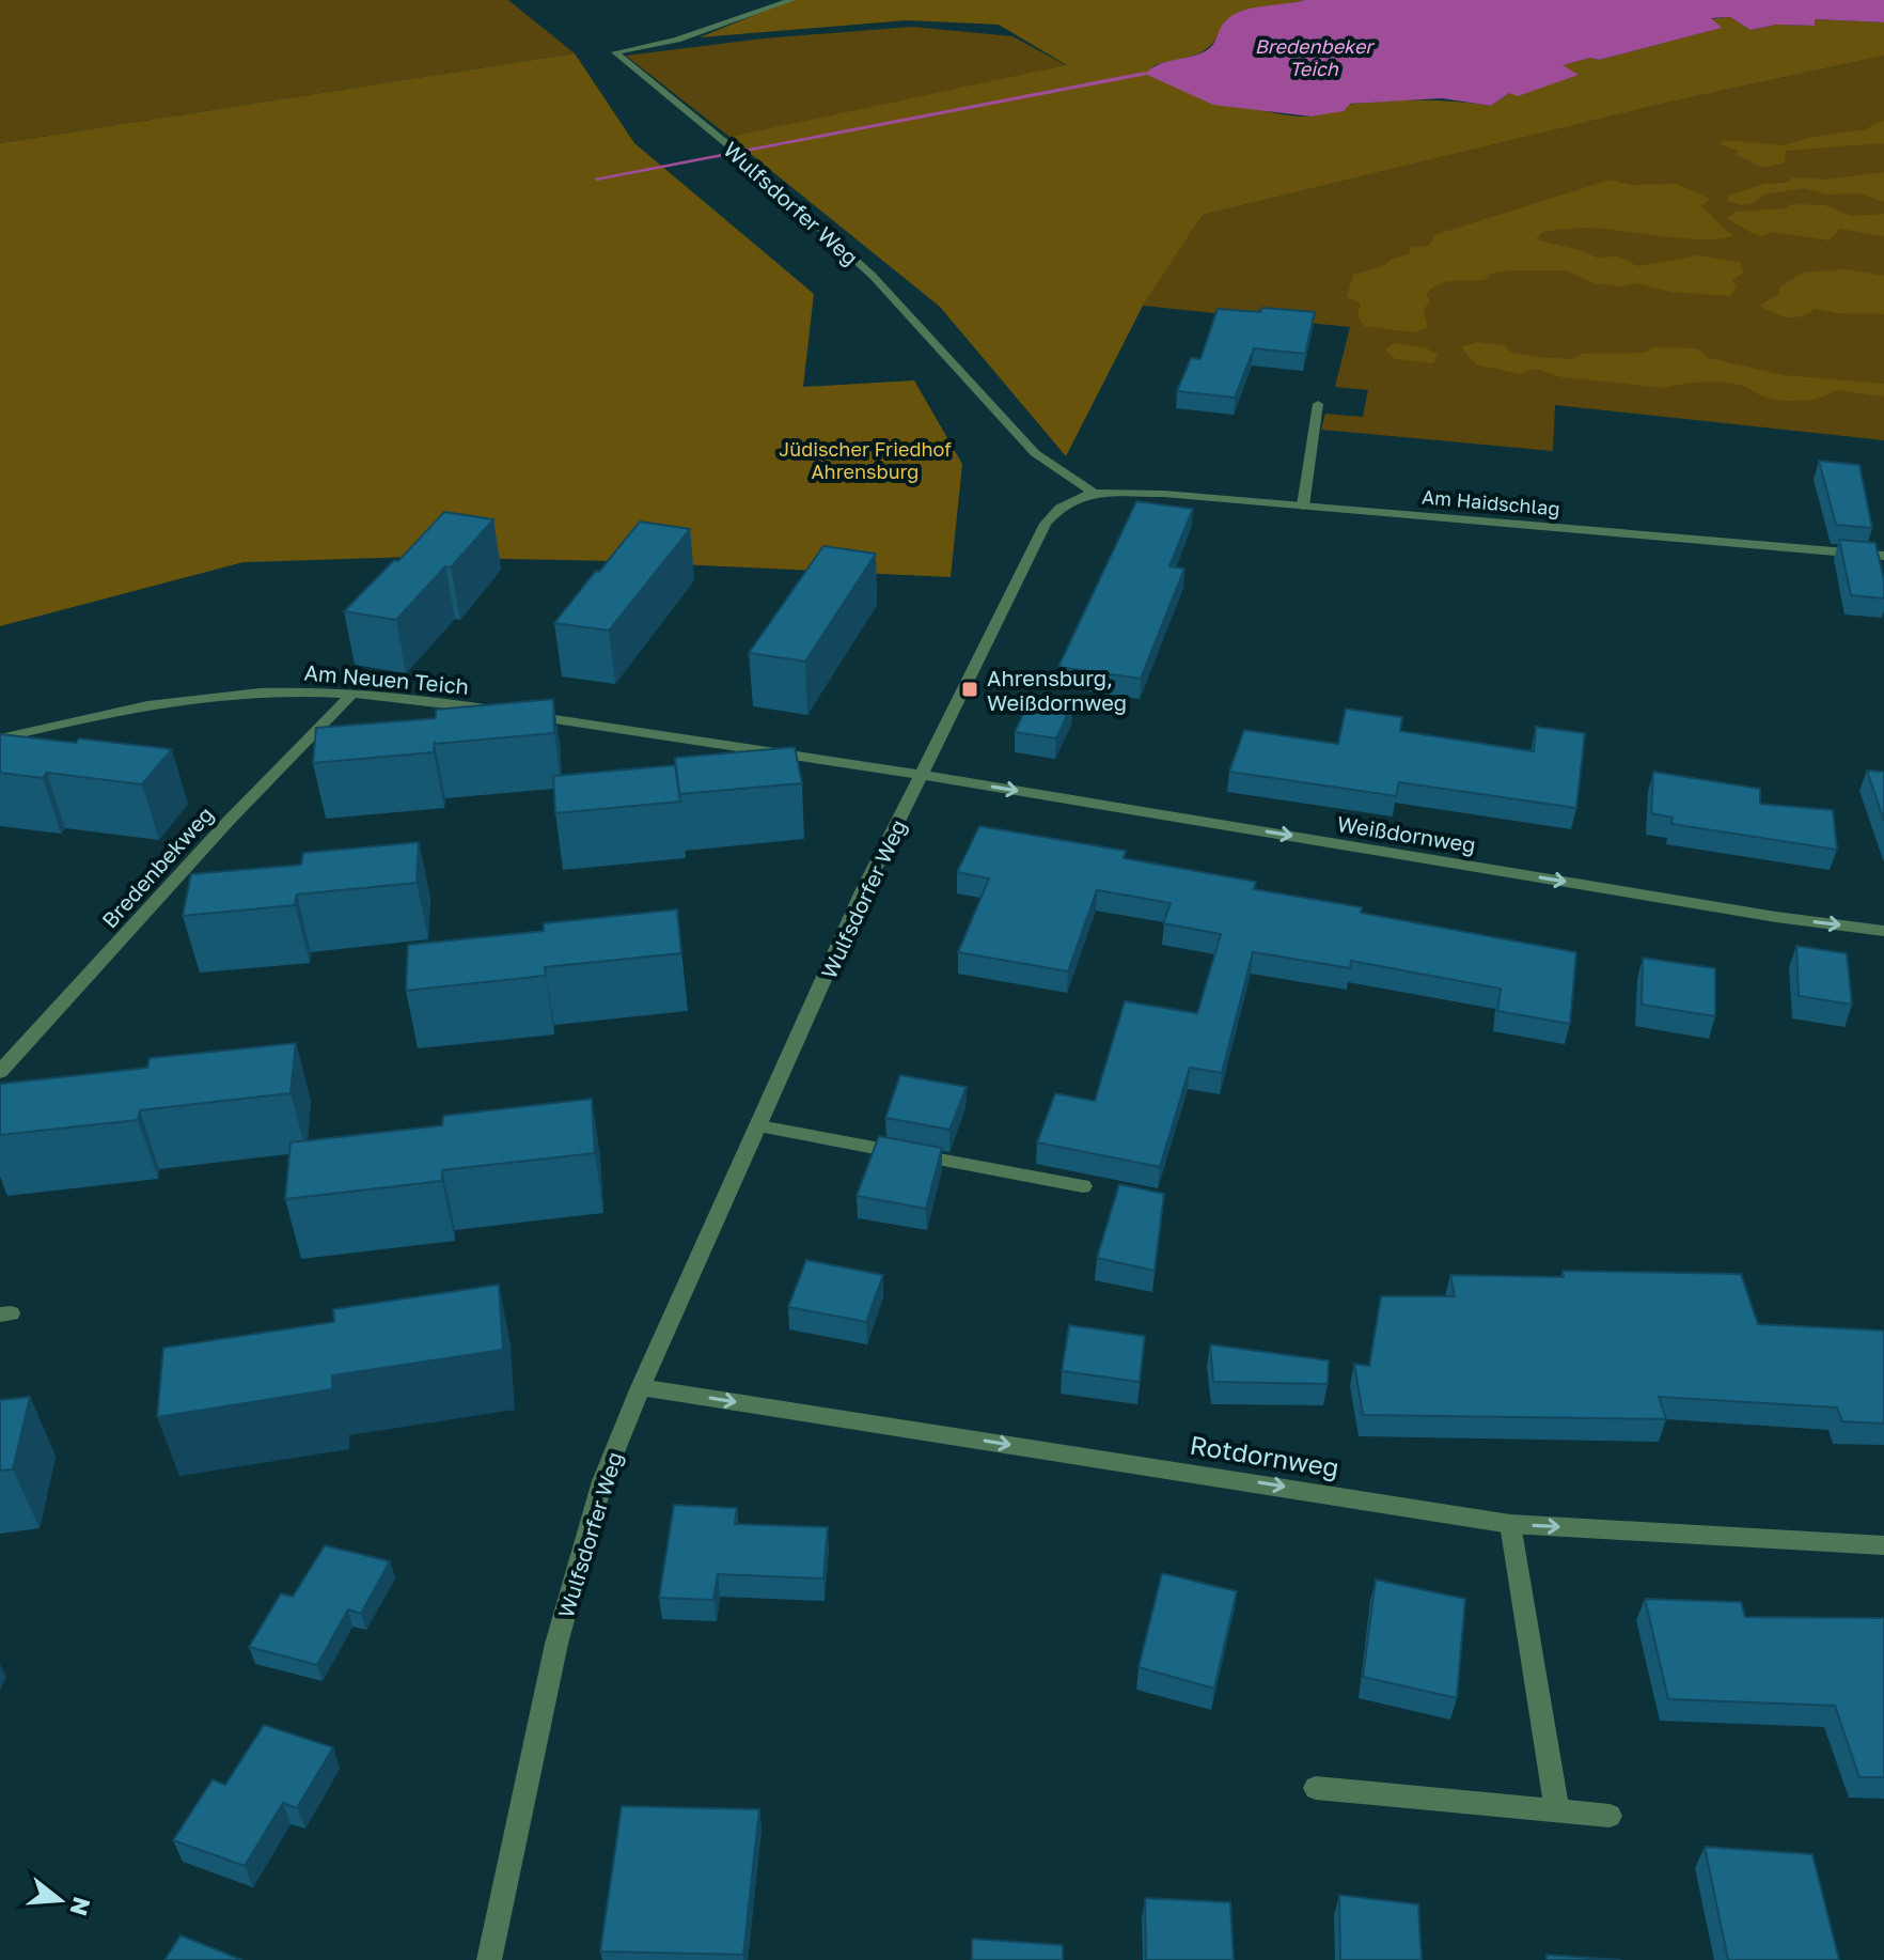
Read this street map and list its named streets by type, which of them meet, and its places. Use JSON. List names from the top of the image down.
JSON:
{
  "streets": {
    "street": [
      "Wulfsdorfer Weg",
      "Am Haidschlag",
      "Am Neuen Teich",
      "Weißdornweg",
      "Bredenbekweg",
      "Rotdornweg"
    ]
  },
  "crossings": [
    ["Wulfsdorfer Weg", "Am Haidschlag"],
    ["Wulfsdorfer Weg", "Weißdornweg"],
    ["Wulfsdorfer Weg", "Rotdornweg"],
    ["Am Neuen Teich", "Bredenbekweg"]
  ],
  "one_way": ["Weißdornweg", "Rotdornweg"],
  "water": ["Bredenbeker Teich"],
  "parks": ["Jüdischer Friedhof Ahrensburg"],
  "places": {
    "transit": ["Ahrensburg, Weißdornweg"]
  },
  "north": "right"
}
